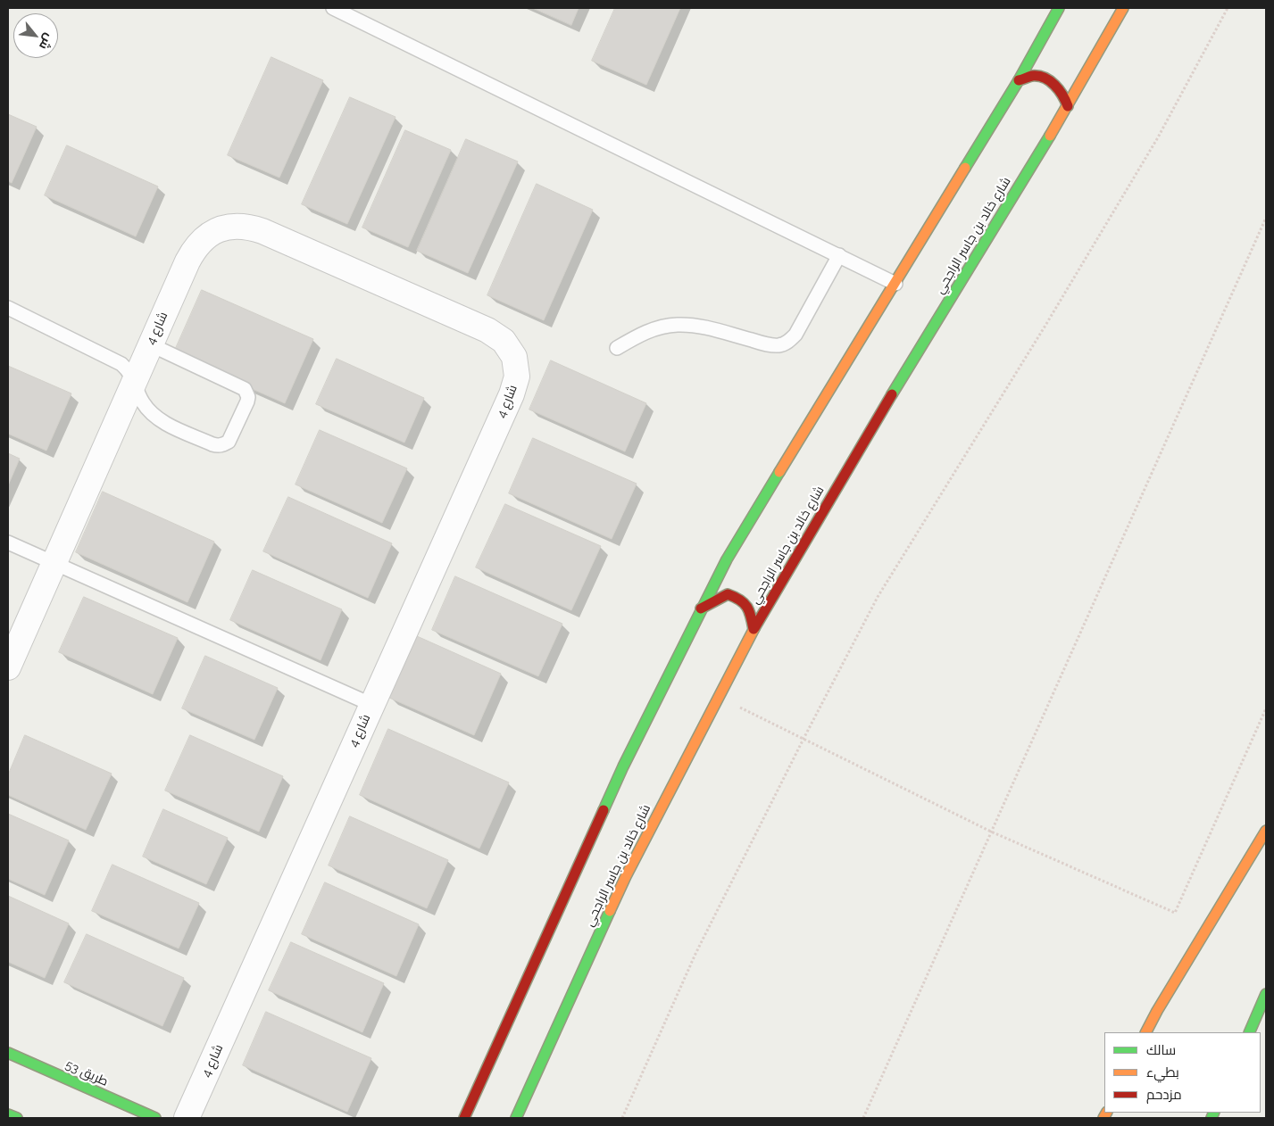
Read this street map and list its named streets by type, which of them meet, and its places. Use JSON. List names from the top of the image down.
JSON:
{
  "streets": {
    "main road": ["شارع خالد بن جاسر الراجحي", "طريق 53"],
    "street": ["شارع 4"]
  },
  "legend": ["سالك", "بطيء", "مزدحم"],
  "north": "bottom right"
}
